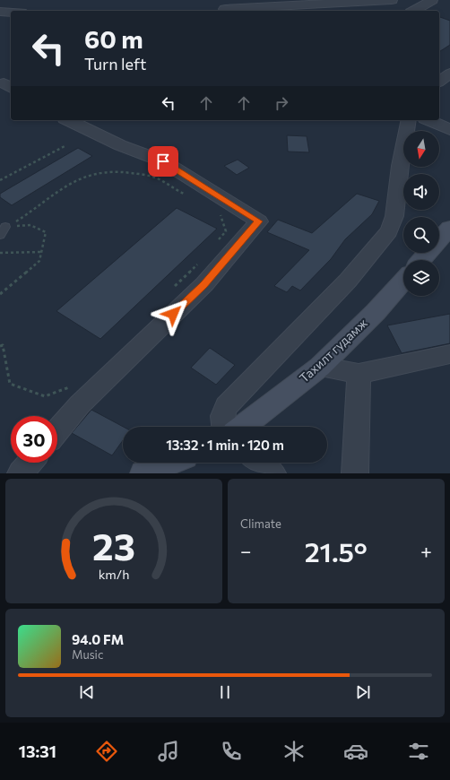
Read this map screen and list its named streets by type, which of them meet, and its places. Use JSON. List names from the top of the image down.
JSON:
{
  "streets": {
    "main road": ["Тахилт гудамж"]
  },
  "north": "bottom",
  "page": {
    "turn": ["60 m", "Turn left"],
    "limit": "30",
    "trip": "13:32 · 1 min · 120 m",
    "tile": "Climate",
    "heat": ["−", "21.5°", "+"],
    "song": ["94.0 FM", "Music"],
    "tabs": "13:31",
    "gauge": ["23", "km/h"]
  }
}
